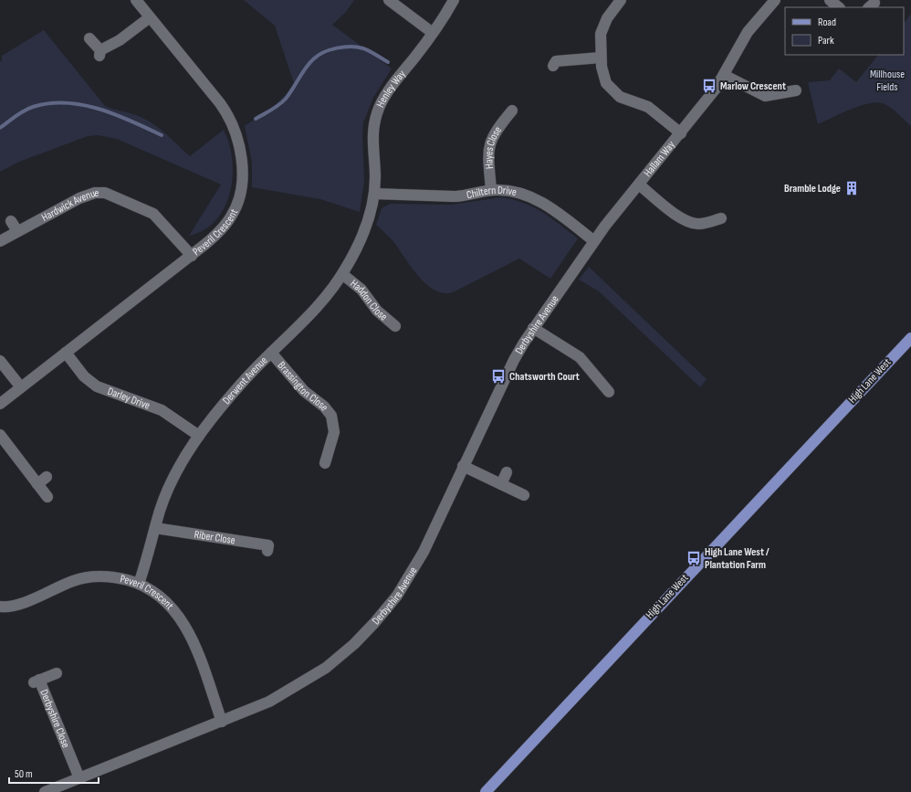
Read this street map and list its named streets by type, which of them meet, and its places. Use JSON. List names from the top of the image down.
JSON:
{
  "streets": {
    "main road": ["High Lane West"],
    "street": [
      "Henley Way",
      "Hayes Close",
      "Hallam Way",
      "Chiltern Drive",
      "Hardwick Avenue",
      "Peveril Crescent",
      "Haddon Close",
      "Derbyshire Avenue",
      "Derwent Avenue",
      "Brassington Close",
      "Darley Drive",
      "Riber Close",
      "Derbyshire Close"
    ]
  },
  "crossings": [
    ["Henley Way", "Chiltern Drive"],
    ["Henley Way", "Derwent Avenue"],
    ["Hayes Close", "Chiltern Drive"],
    ["Hallam Way", "Chiltern Drive"],
    ["Hallam Way", "Derbyshire Avenue"],
    ["Chiltern Drive", "Derbyshire Avenue"],
    ["Chiltern Drive", "Derwent Avenue"],
    ["Hardwick Avenue", "Peveril Crescent"],
    ["Peveril Crescent", "Derbyshire Avenue"],
    ["Peveril Crescent", "Derwent Avenue"],
    ["Peveril Crescent", "Darley Drive"],
    ["Haddon Close", "Derwent Avenue"],
    ["Derbyshire Avenue", "Derbyshire Close"],
    ["Derwent Avenue", "Brassington Close"],
    ["Derwent Avenue", "Darley Drive"],
    ["Derwent Avenue", "Riber Close"]
  ],
  "parks": ["Millhouse Fields"],
  "places": {
    "bus stop": ["Marlow Crescent", "Chatsworth Court", "High Lane West / Plantation Farm"],
    "building": ["Bramble Lodge"]
  },
  "legend": ["Road", "Park"],
  "scale_bar": "50 m"
}
